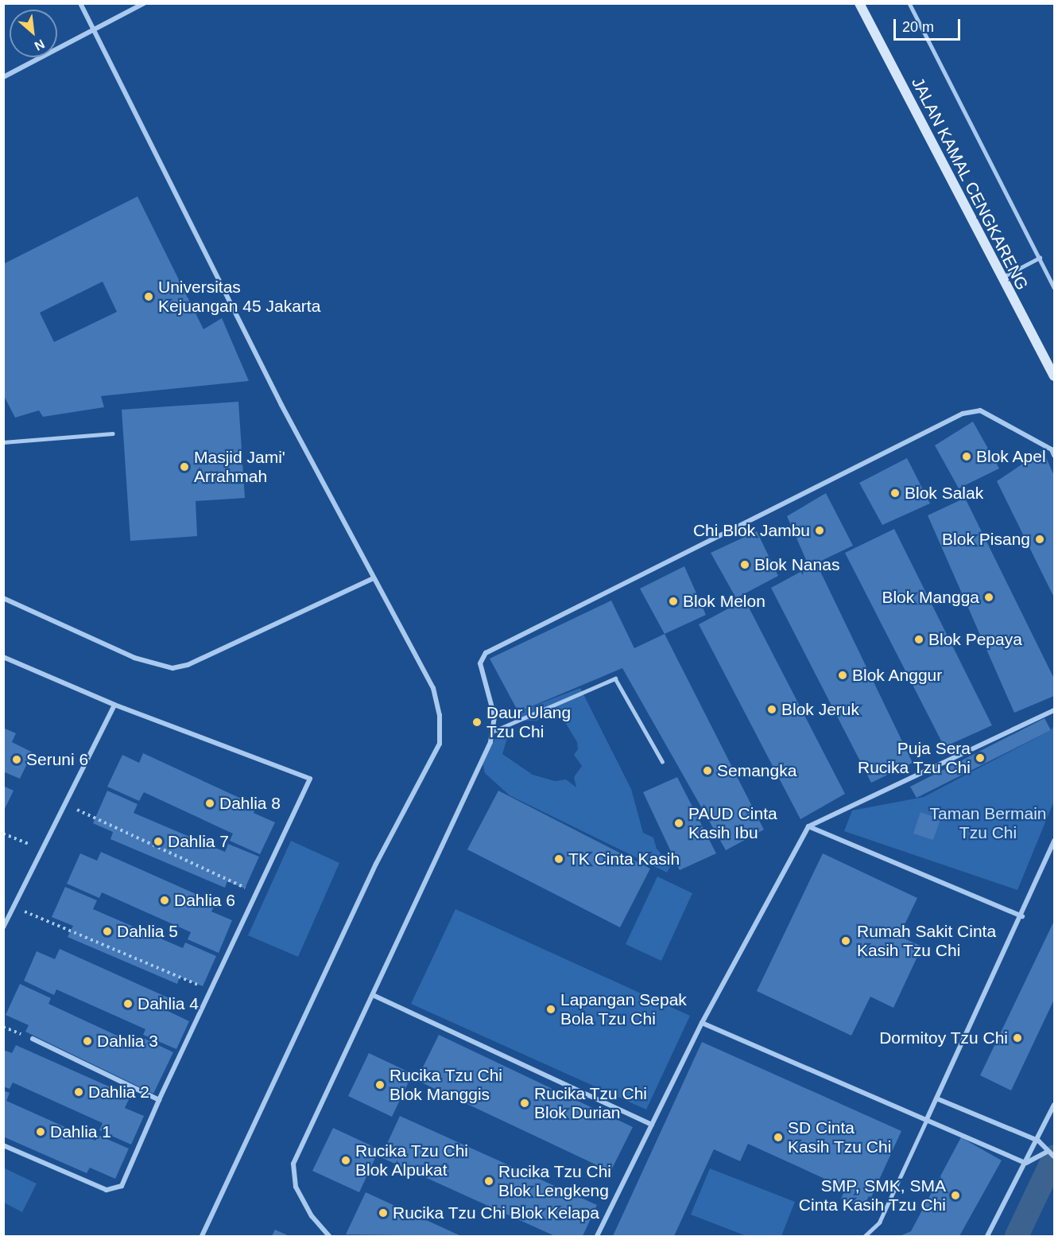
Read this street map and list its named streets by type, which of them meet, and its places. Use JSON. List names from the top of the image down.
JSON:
{
  "streets": {
    "street": ["JALAN KAMAL CENGKARENG"]
  },
  "parks": ["Taman Bermain Tzu Chi"],
  "places": [
    "Universitas Kejuangan 45 Jakarta",
    "Blok Apel",
    "Masjid Jami' Arrahmah",
    "Blok Salak",
    "Chi Blok Jambu",
    "Blok Pisang",
    "Blok Nanas",
    "Blok Mangga",
    "Blok Melon",
    "Blok Pepaya",
    "Blok Anggur",
    "Blok Jeruk",
    "Daur Ulang Tzu Chi",
    "Puja Sera Rucika Tzu Chi",
    "Seruni 6",
    "Semangka",
    "Dahlia 8",
    "PAUD Cinta Kasih Ibu",
    "Dahlia 7",
    "TK Cinta Kasih",
    "Dahlia 6",
    "Dahlia 5",
    "Rumah Sakit Cinta Kasih Tzu Chi",
    "Dahlia 4",
    "Lapangan Sepak Bola Tzu Chi",
    "Dormitoy Tzu Chi",
    "Dahlia 3",
    "Rucika Tzu Chi Blok Manggis",
    "Dahlia 2",
    "Rucika Tzu Chi Blok Durian",
    "Dahlia 1",
    "SD Cinta Kasih Tzu Chi",
    "Rucika Tzu Chi Blok Alpukat",
    "Rucika Tzu Chi Blok Lengkeng",
    "SMP, SMK, SMA Cinta Kasih Tzu Chi",
    "Rucika Tzu Chi Blok Kelapa"
  ],
  "scale_bar": "20 m",
  "north": "bottom right"
}
